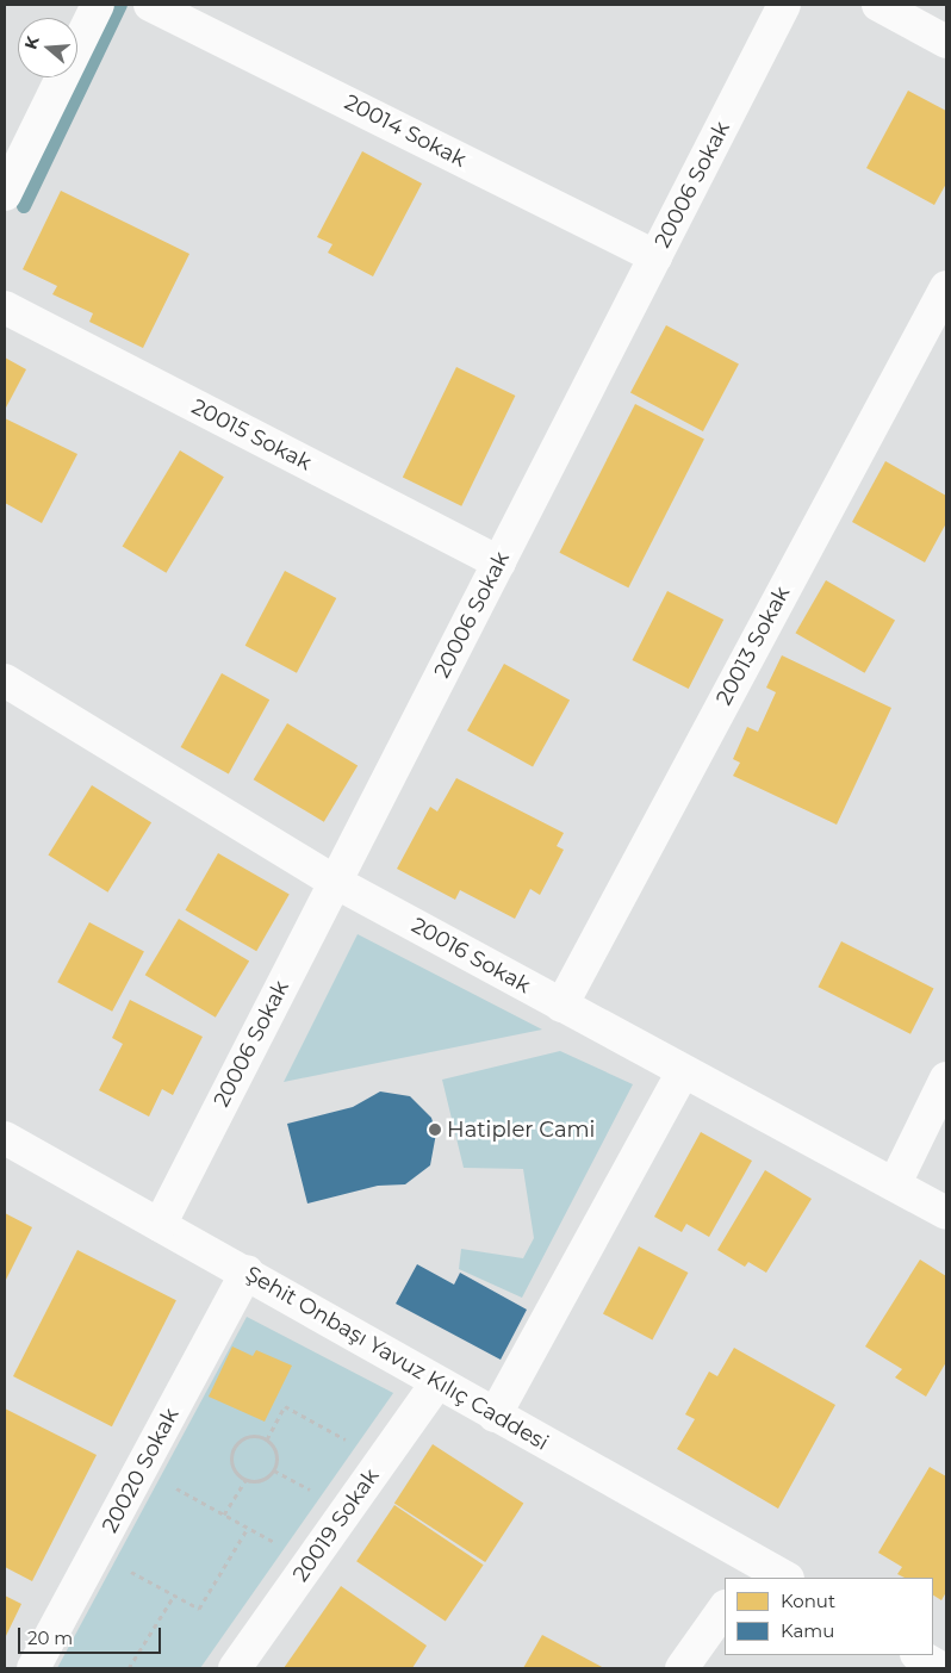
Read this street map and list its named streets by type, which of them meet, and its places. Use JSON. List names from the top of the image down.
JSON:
{
  "streets": {
    "street": [
      "20014 Sokak",
      "20006 Sokak",
      "20015 Sokak",
      "20013 Sokak",
      "20016 Sokak",
      "Şehit Onbaşı Yavuz Kılıç Caddesi",
      "20020 Sokak",
      "20019 Sokak"
    ]
  },
  "crossings": [
    ["20014 Sokak", "20006 Sokak"],
    ["20006 Sokak", "20015 Sokak"],
    ["20006 Sokak", "20016 Sokak"],
    ["20006 Sokak", "Şehit Onbaşı Yavuz Kılıç Caddesi"],
    ["20013 Sokak", "20016 Sokak"],
    ["Şehit Onbaşı Yavuz Kılıç Caddesi", "20020 Sokak"],
    ["Şehit Onbaşı Yavuz Kılıç Caddesi", "20019 Sokak"]
  ],
  "places": ["Hatipler Cami"],
  "legend": ["Konut", "Kamu"],
  "scale_bar": "20 m",
  "north": "left"
}
